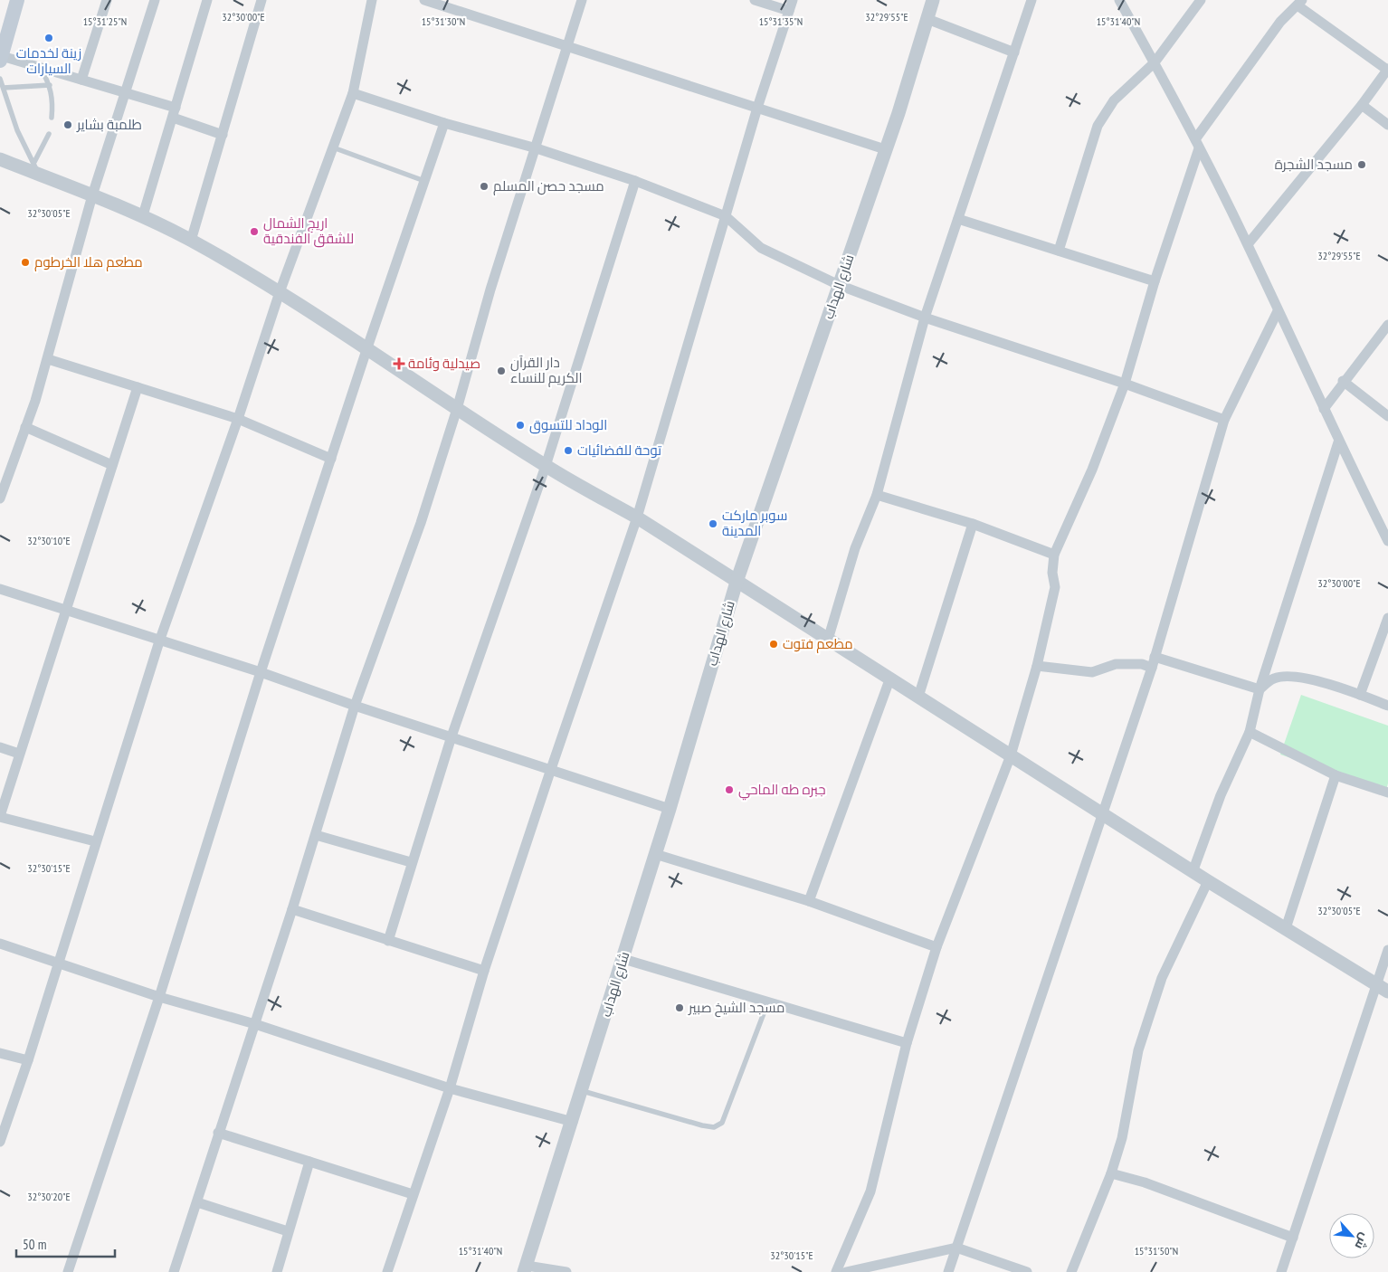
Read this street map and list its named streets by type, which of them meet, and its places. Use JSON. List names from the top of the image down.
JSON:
{
  "streets": {
    "street": ["شارع الهداب"]
  },
  "places": {
    "other": [
      "زينة لخدمات السيارات",
      "طلمبة بشاير",
      "مسجد الشجرة",
      "مسجد حصن المسلم",
      "اريج الشمال للشقق الفندقية",
      "مطعم هلا الخرطوم",
      "دار القرآن الكريم للنساء",
      "الوداد للتسوق",
      "توحة للفضائيات",
      "سوبر ماركت المدينة",
      "مطعم فتوت",
      "جبره طه الماحي",
      "مسجد الشيخ صبير"
    ],
    "health": ["صيدلية وئامة"]
  },
  "scale_bar": "50 m",
  "north": "bottom right",
  "coordinates": [
    "32°30'00\"E",
    "32°29'55\"E",
    "15°31'25\"N",
    "15°31'30\"N",
    "15°31'35\"N",
    "15°31'40\"N",
    "32°30'05\"E",
    "32°30'10\"E",
    "32°30'15\"E",
    "32°30'20\"E",
    "15°31'50\"N"
  ]
}
